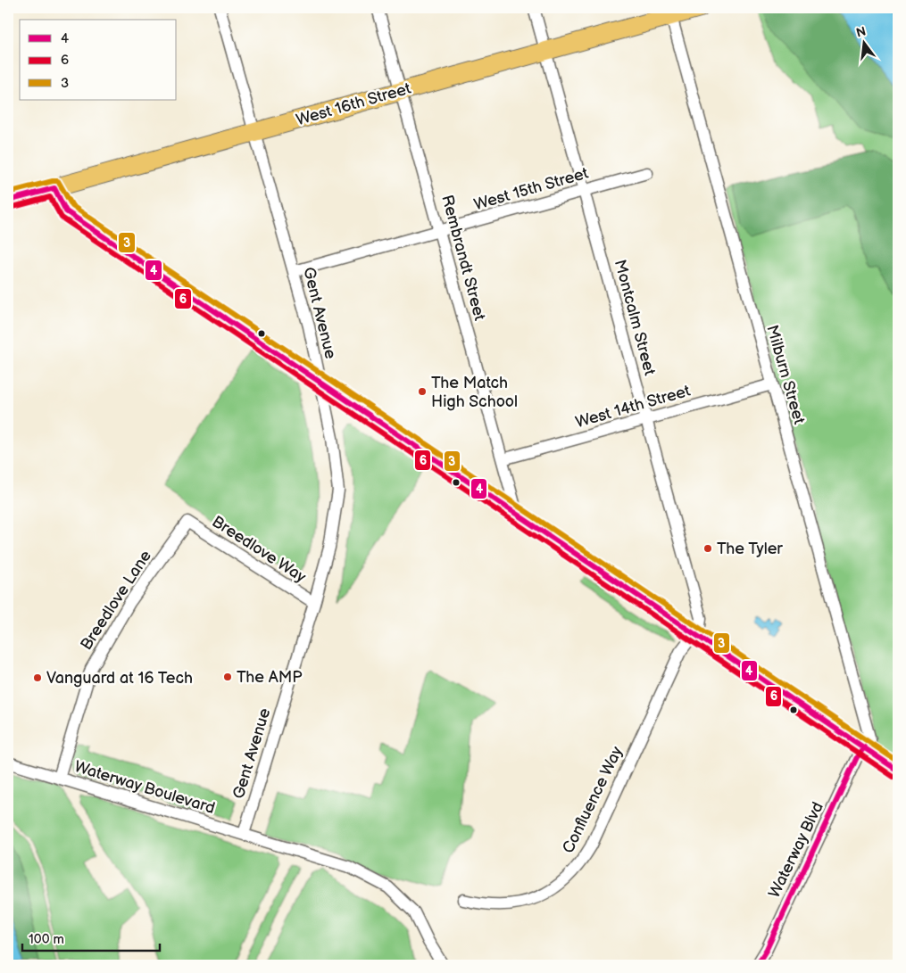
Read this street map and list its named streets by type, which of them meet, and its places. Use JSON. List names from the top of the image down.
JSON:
{
  "streets": {
    "main road": ["West 16th Street"],
    "street": [
      "West 15th Street",
      "Rembrandt Street",
      "Gent Avenue",
      "Montcalm Street",
      "Milburn Street",
      "West 14th Street",
      "Breedlove Way",
      "Breedlove Lane",
      "Waterway Boulevard",
      "Confluence Way",
      "Waterway Blvd"
    ]
  },
  "crossings": [
    ["West 16th Street", "Rembrandt Street"],
    ["West 16th Street", "Gent Avenue"],
    ["West 16th Street", "Montcalm Street"],
    ["West 16th Street", "Milburn Street"],
    ["West 15th Street", "Rembrandt Street"],
    ["West 15th Street", "Gent Avenue"],
    ["West 15th Street", "Montcalm Street"],
    ["Rembrandt Street", "West 14th Street"],
    ["Gent Avenue", "Breedlove Way"],
    ["Gent Avenue", "Waterway Boulevard"],
    ["Montcalm Street", "West 14th Street"],
    ["Montcalm Street", "Confluence Way"],
    ["Milburn Street", "West 14th Street"],
    ["Milburn Street", "Waterway Blvd"],
    ["Breedlove Way", "Breedlove Lane"],
    ["Breedlove Lane", "Waterway Boulevard"]
  ],
  "places": [
    "The Match High School",
    "The Tyler",
    "The AMP",
    "Vanguard at 16 Tech"
  ],
  "lines": ["transit line 3", "transit line 4", "transit line 6"],
  "legend": ["4", "6", "3"],
  "scale_bar": "100 m",
  "north": "top"
}
